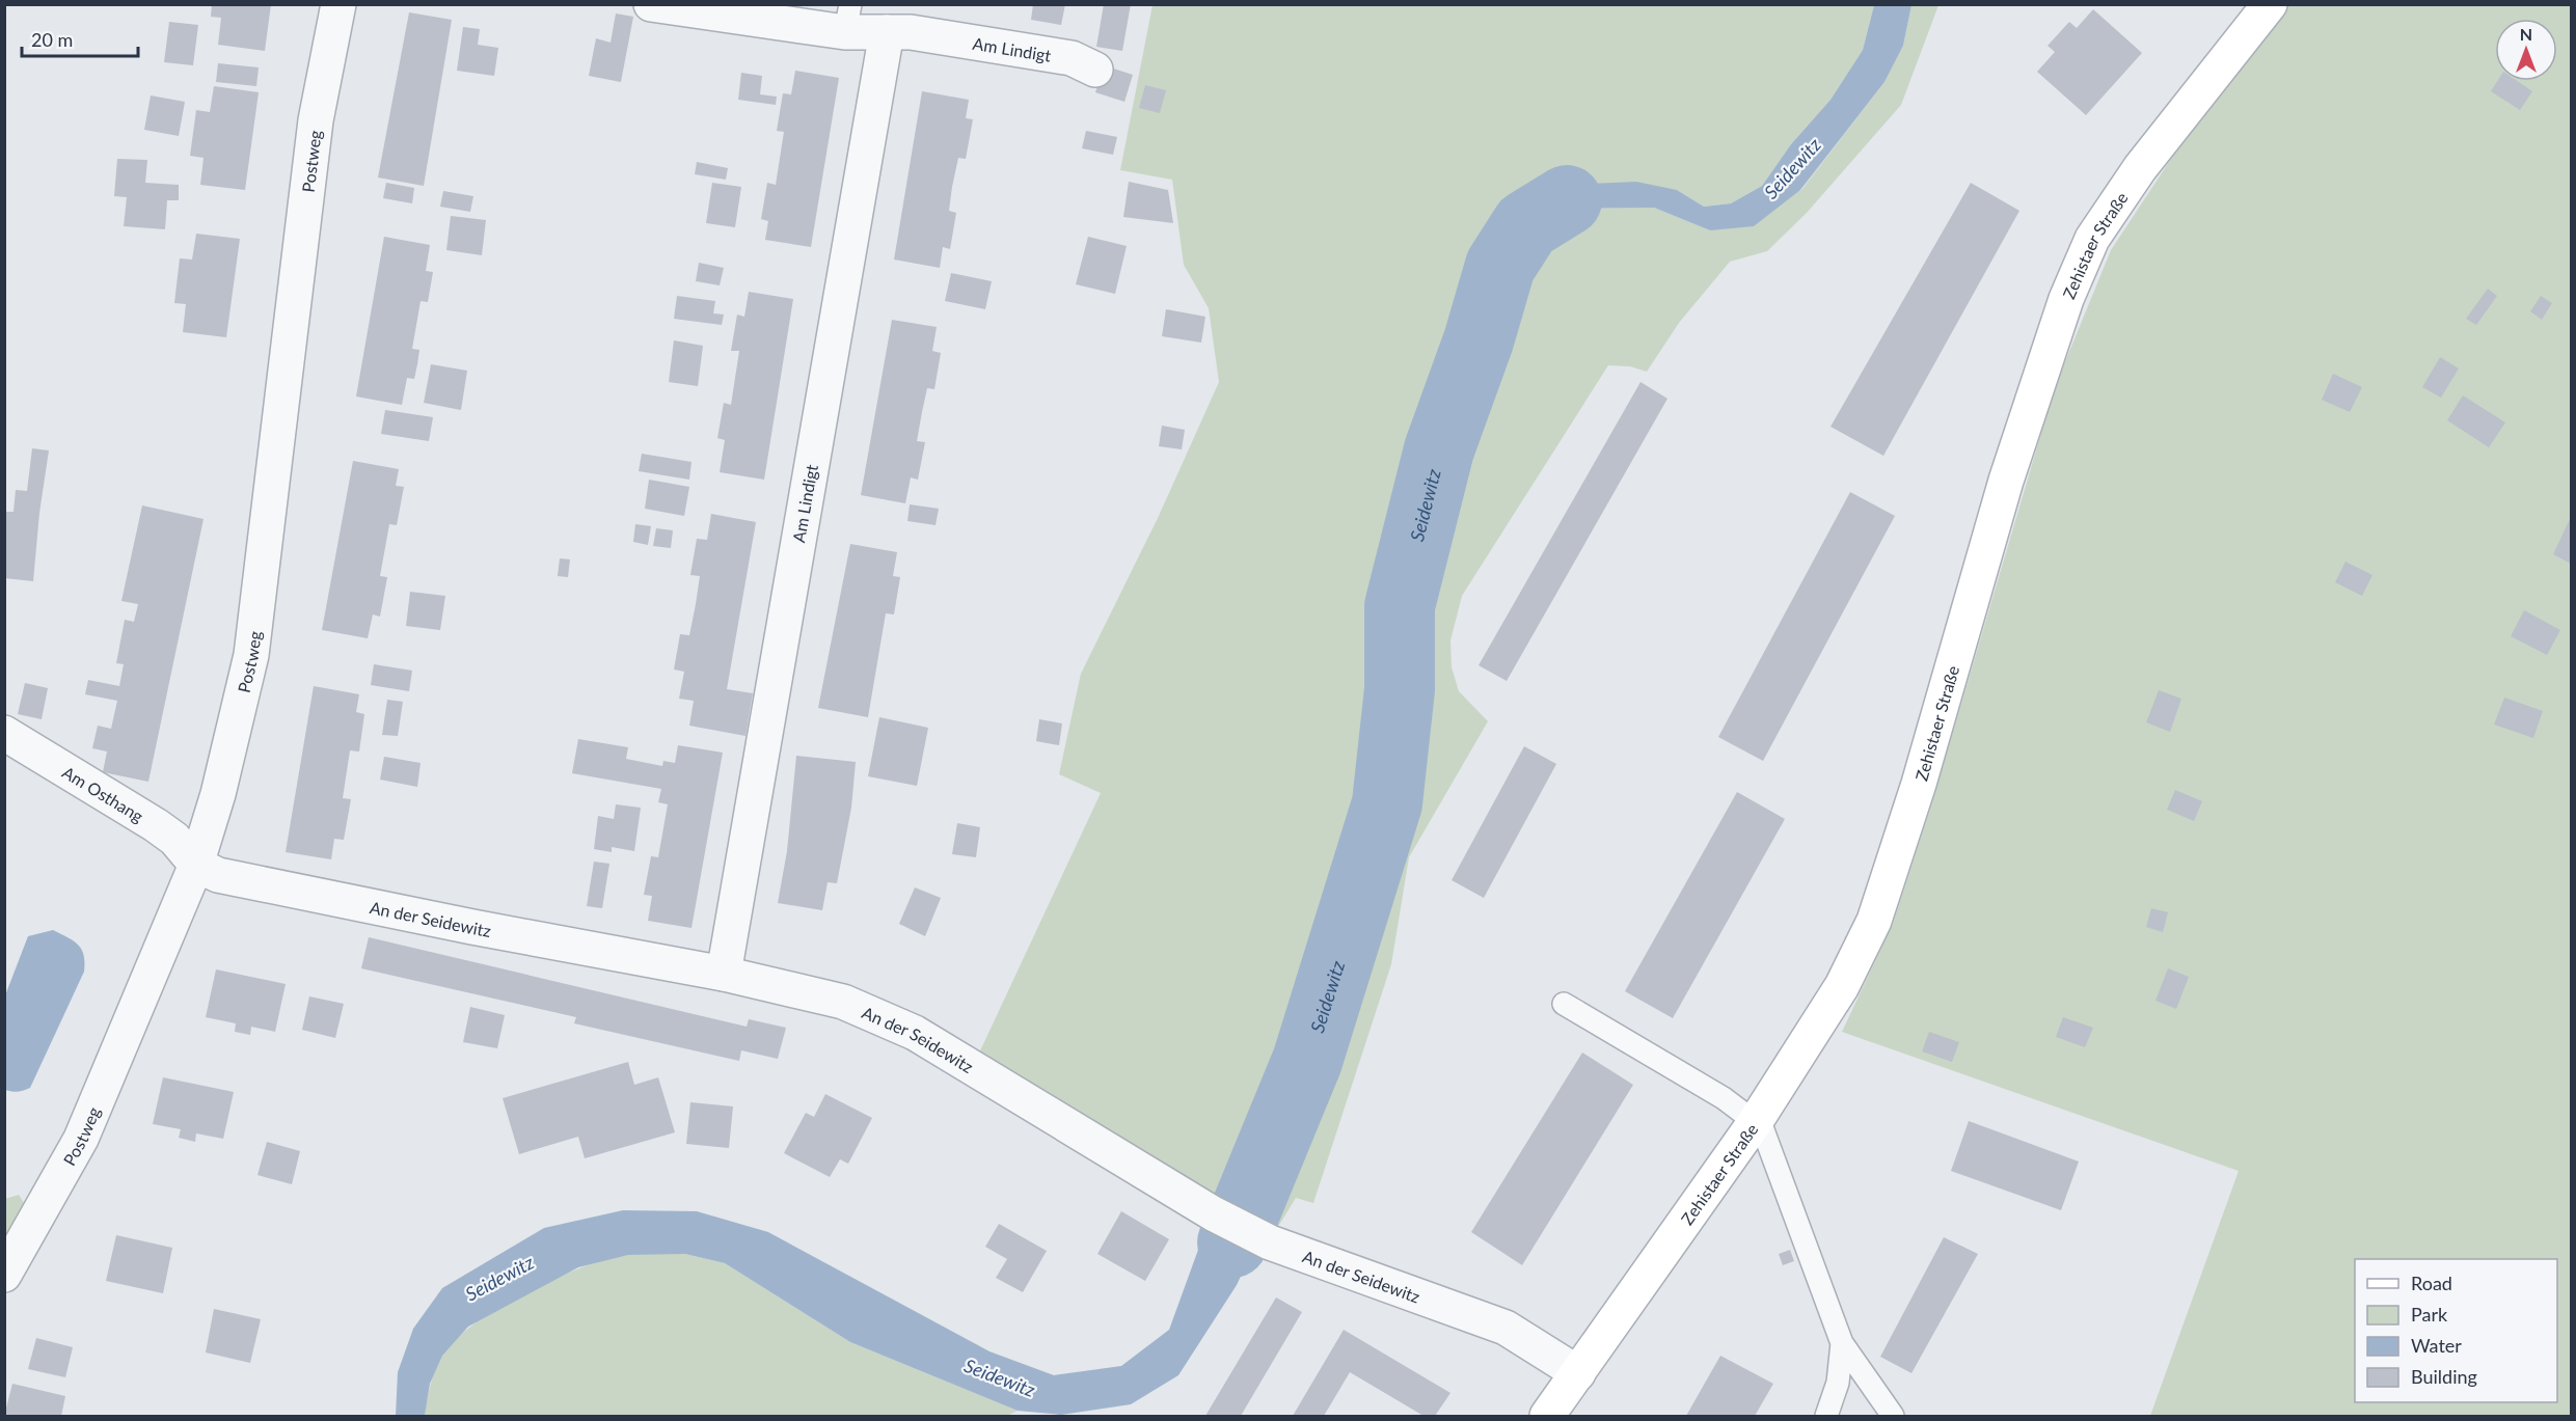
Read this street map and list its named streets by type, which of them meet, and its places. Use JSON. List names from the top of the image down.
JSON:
{
  "streets": {
    "main road": ["Zehistaer Straße"],
    "street": [
      "Am Lindigt",
      "Postweg",
      "Am Osthang",
      "An der Seidewitz"
    ]
  },
  "crossings": [
    ["Am Lindigt", "An der Seidewitz"],
    ["Postweg", "Am Osthang"],
    ["Postweg", "An der Seidewitz"],
    ["Zehistaer Straße", "An der Seidewitz"],
    ["Am Osthang", "An der Seidewitz"]
  ],
  "water": ["Seidewitz"],
  "legend": [
    "Road",
    "Park",
    "Water",
    "Building"
  ],
  "scale_bar": "20 m",
  "north": "top"
}
